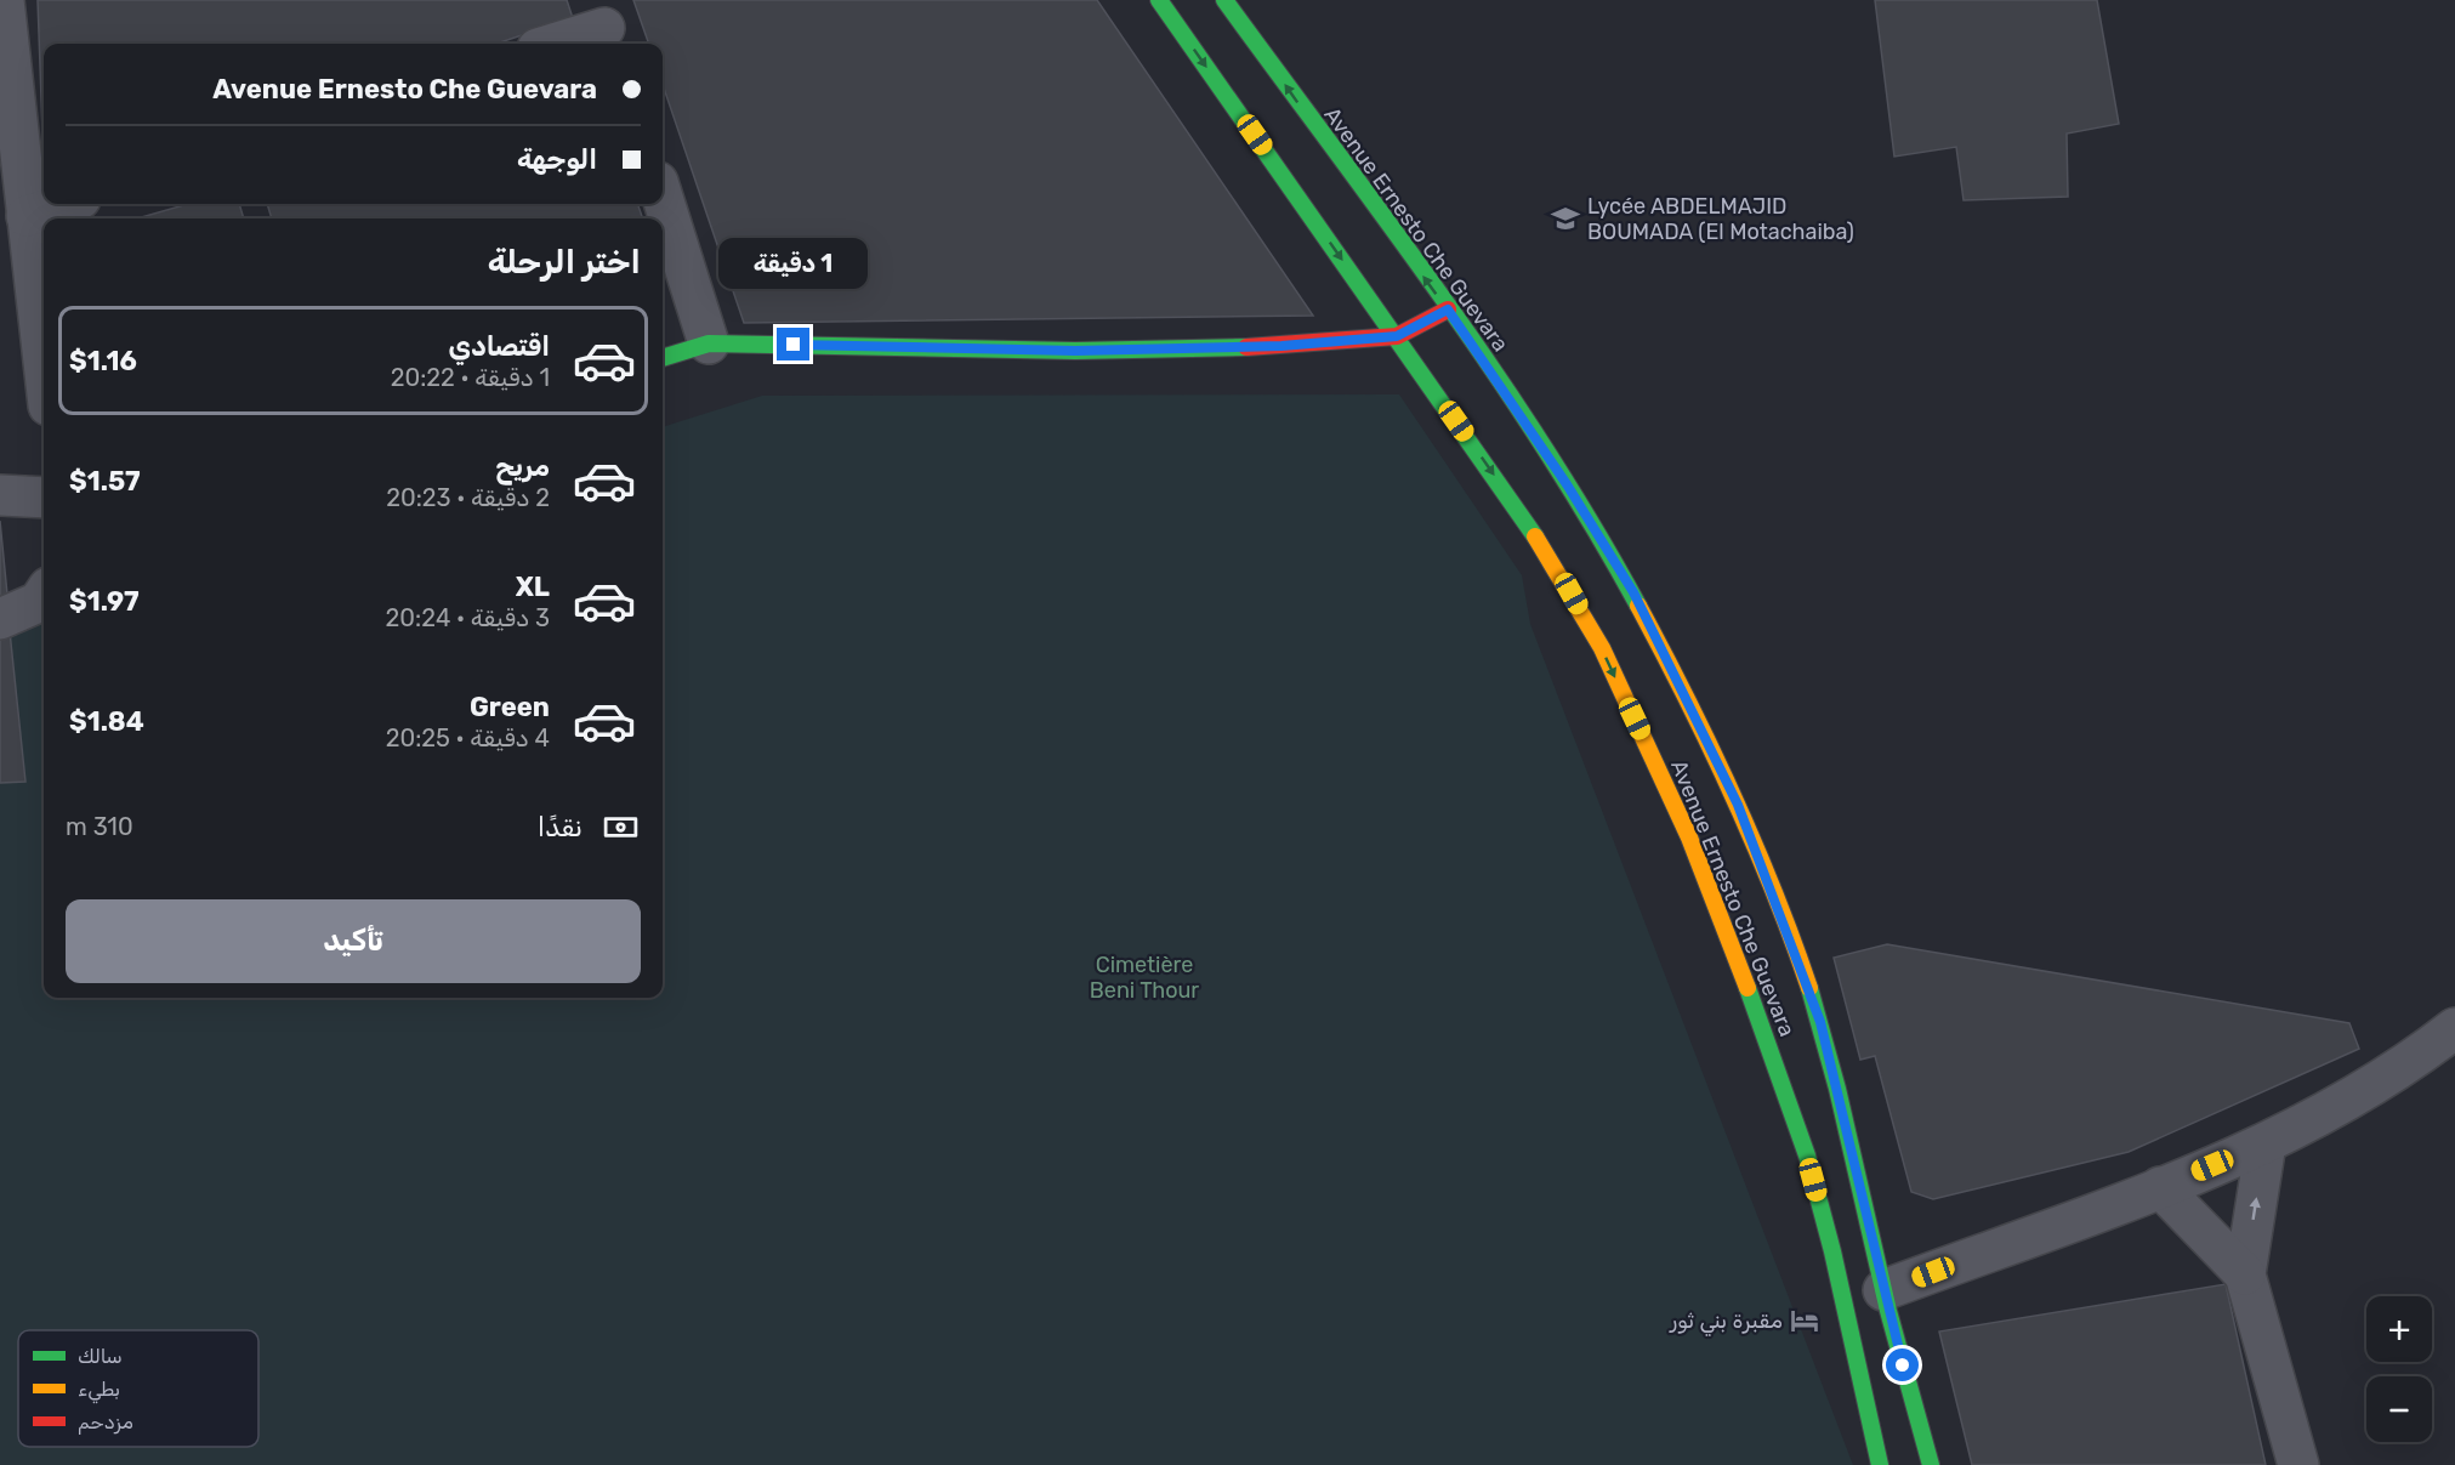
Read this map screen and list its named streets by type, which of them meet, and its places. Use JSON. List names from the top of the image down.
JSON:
{
  "streets": {
    "main road": ["Avenue Ernesto Che Guevara"]
  },
  "parks": ["Cimetière Beni Thour"],
  "places": {
    "school or university": ["Lycée ABDELMAJID BOUMADA (El Motachaiba)"],
    "hotel": ["مقبرة بني ثور"]
  },
  "legend": ["سالك", "بطيء", "مزدحم"],
  "page": {
    "banner": ["Avenue Ernesto Che Guevara", "الوجهة"],
    "heading": "اختر الرحلة",
    "bubble": "1 دقيقة",
    "list": [
      {
        "name": "اقتصادي",
        "note": "1 دقيقة · 20:22",
        "value": "$1.16"
      },
      {
        "name": "مريح",
        "note": "2 دقيقة · 20:23",
        "value": "$1.57"
      },
      {
        "name": "XL",
        "note": "3 دقيقة · 20:24",
        "value": "$1.97"
      },
      {
        "name": "Green",
        "note": "4 دقيقة · 20:25",
        "value": "$1.84"
      }
    ],
    "pay": ["نقدًا", "310 m"],
    "buttons": "تأكيد",
    "map_buttons": ["+", "−"]
  }
}
